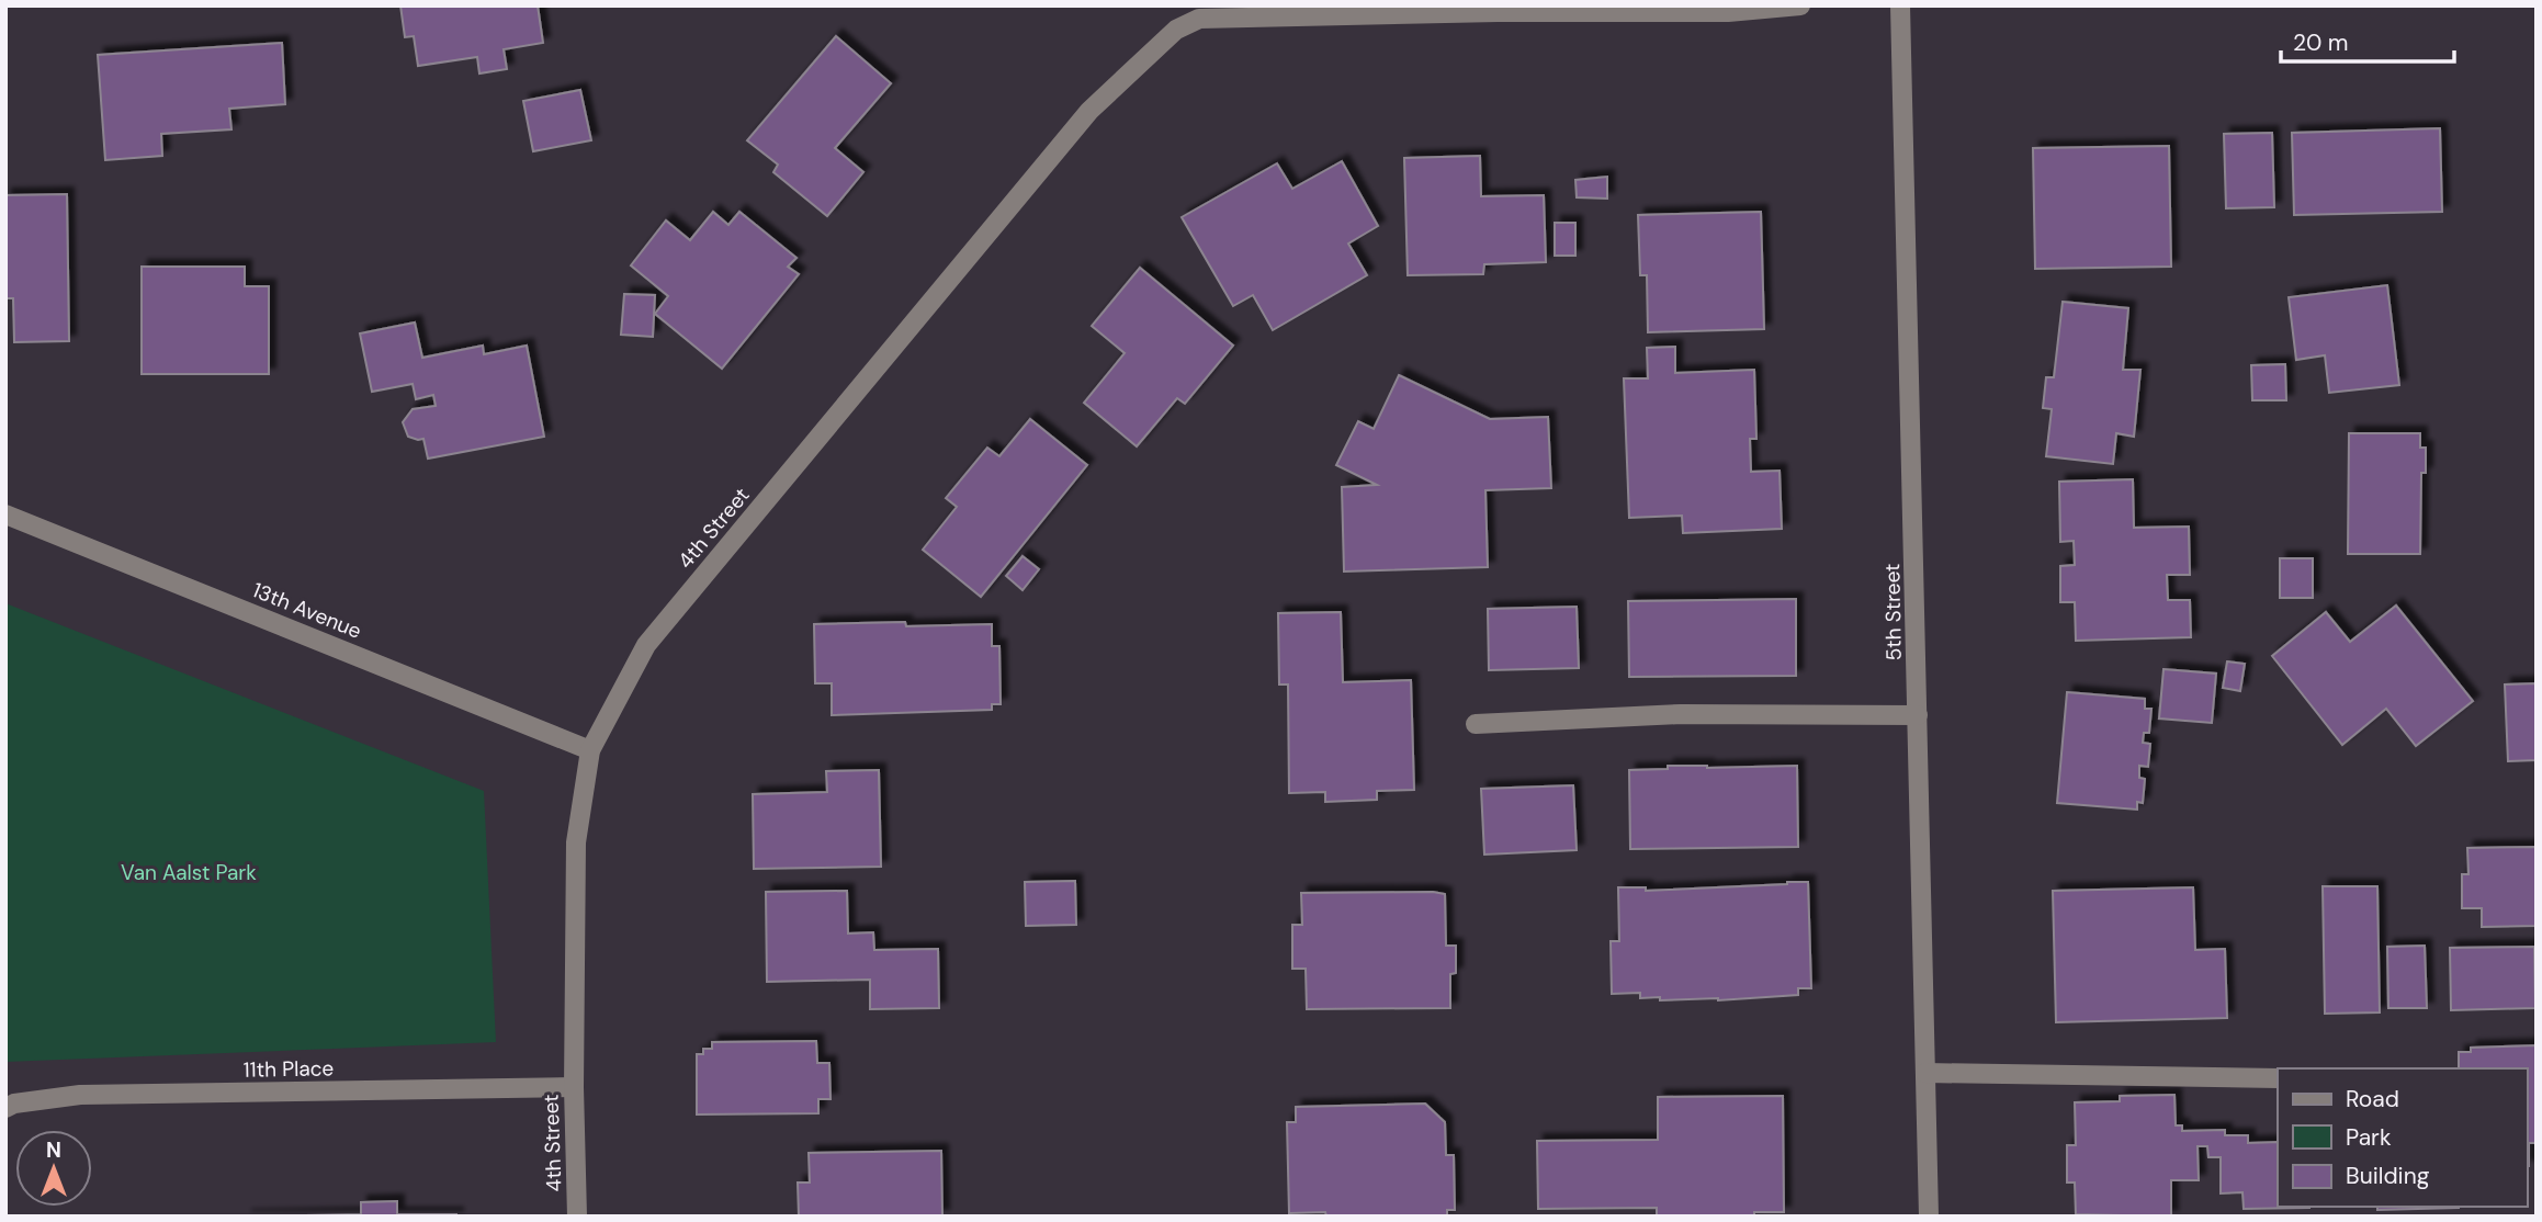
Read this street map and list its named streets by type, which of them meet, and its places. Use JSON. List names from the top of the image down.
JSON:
{
  "streets": {
    "street": [
      "4th Street",
      "13th Avenue",
      "5th Street",
      "11th Place"
    ]
  },
  "crossings": [
    ["4th Street", "13th Avenue"],
    ["4th Street", "11th Place"]
  ],
  "parks": ["Van Aalst Park"],
  "legend": ["Road", "Park", "Building"],
  "scale_bar": "20 m",
  "north": "top"
}
